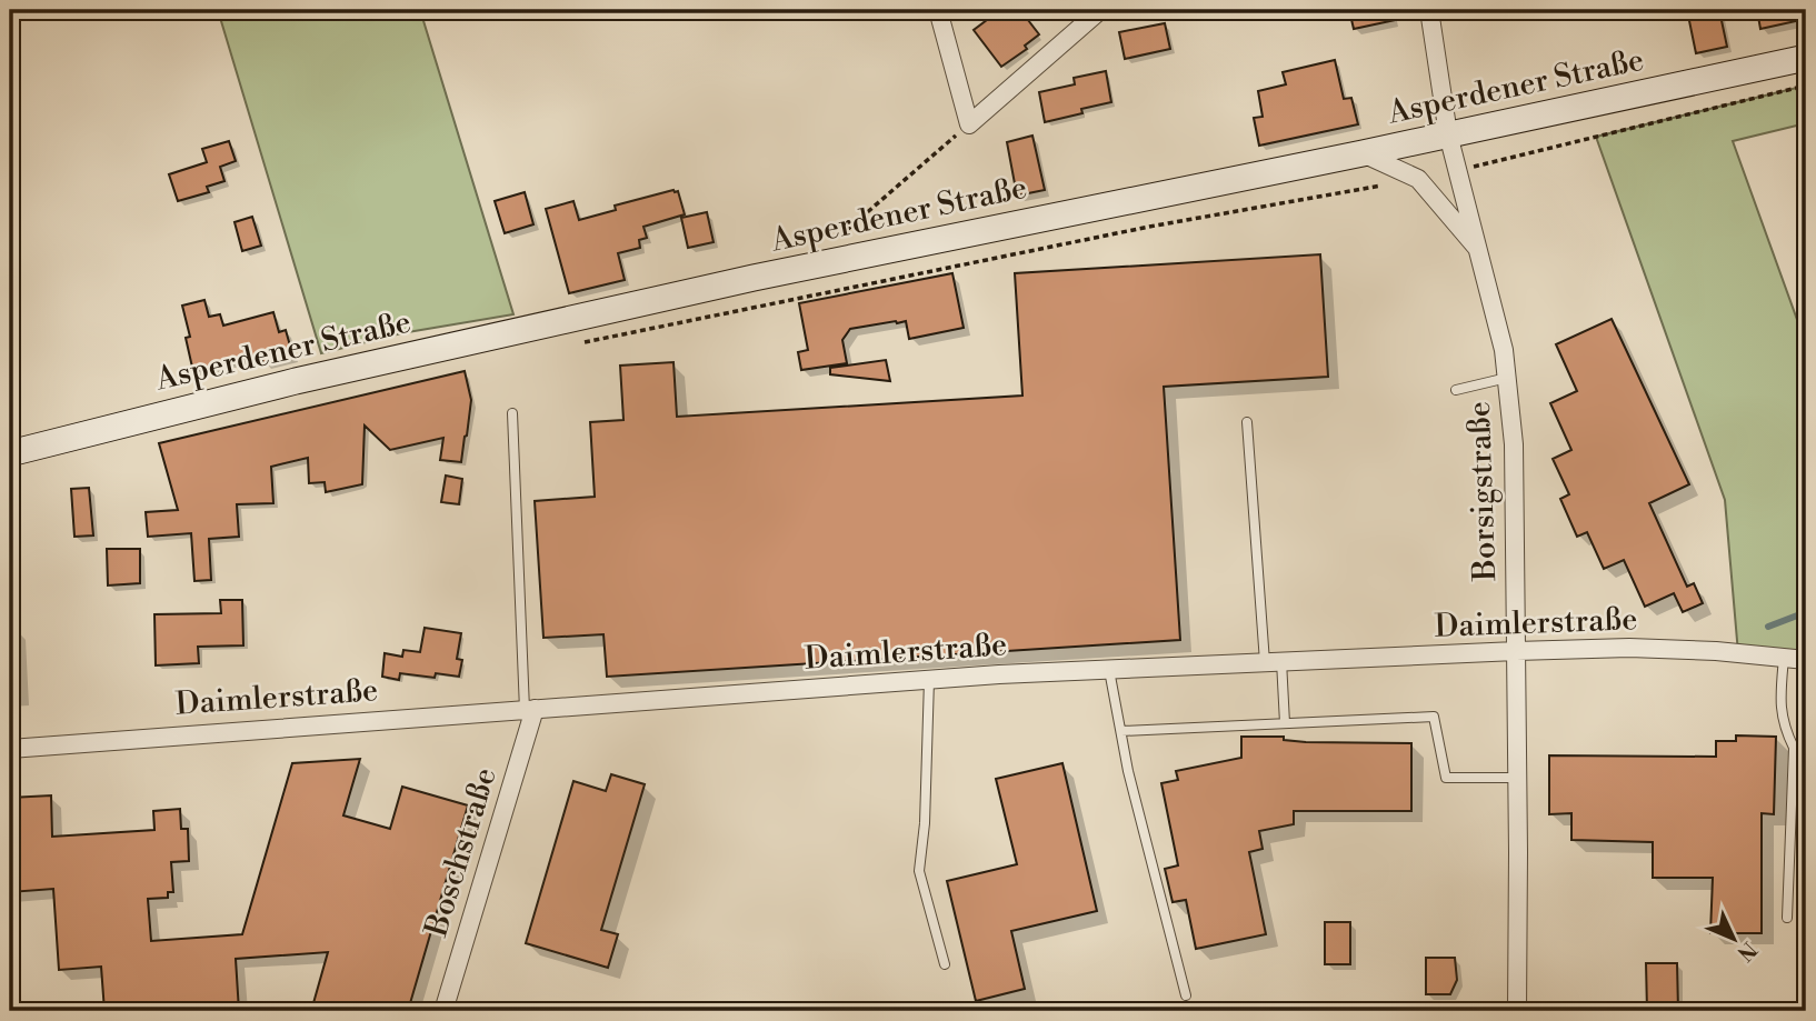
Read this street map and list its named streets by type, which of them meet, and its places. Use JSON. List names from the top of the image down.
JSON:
{
  "streets": {
    "main road": ["Asperdener Straße"],
    "street": ["Borsigstraße", "Daimlerstraße", "Boschstraße"]
  },
  "crossings": [
    ["Asperdener Straße", "Borsigstraße"],
    ["Borsigstraße", "Daimlerstraße"],
    ["Daimlerstraße", "Boschstraße"]
  ],
  "north": "bottom right"
}
